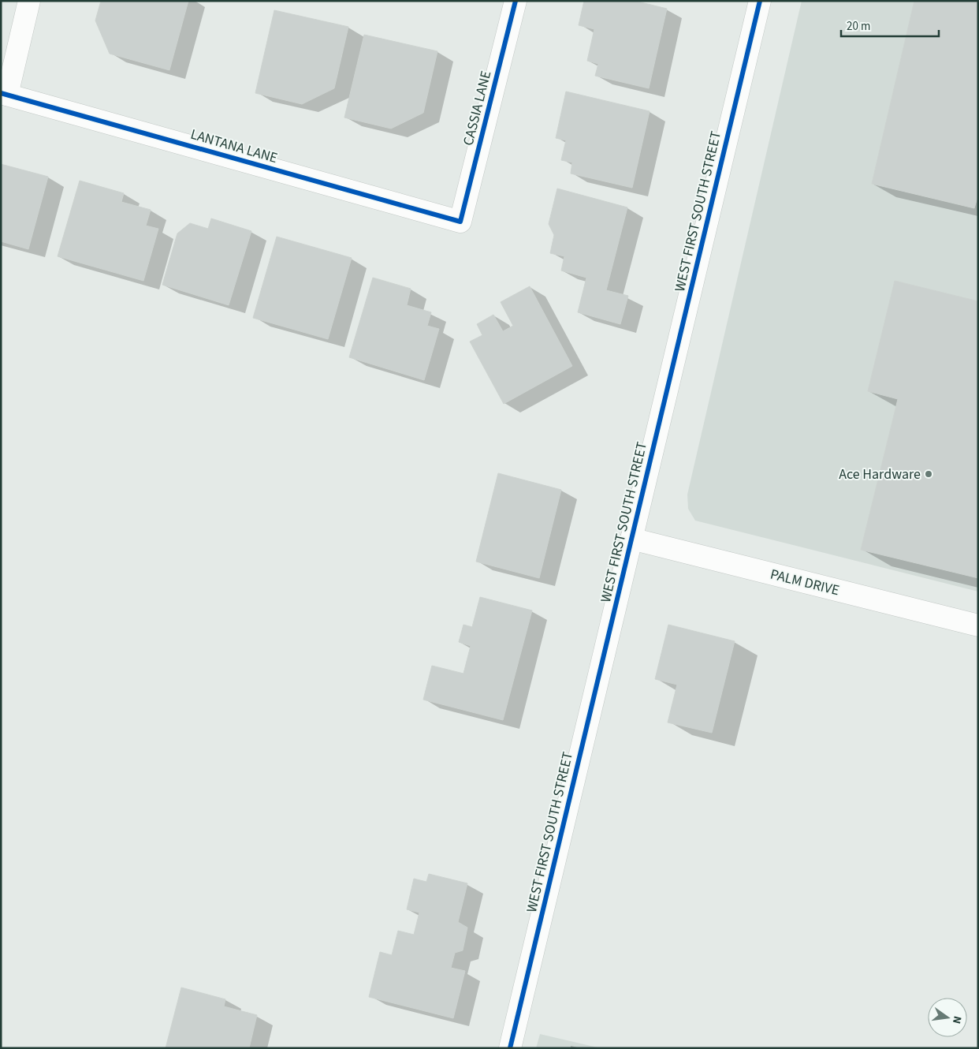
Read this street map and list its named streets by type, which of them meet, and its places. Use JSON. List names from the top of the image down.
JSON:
{
  "streets": {
    "street": [
      "CASSIA LANE",
      "LANTANA LANE",
      "WEST FIRST SOUTH STREET",
      "PALM DRIVE"
    ]
  },
  "crossings": [
    ["CASSIA LANE", "LANTANA LANE"],
    ["WEST FIRST SOUTH STREET", "PALM DRIVE"]
  ],
  "places": ["Ace Hardware"],
  "scale_bar": "20 m",
  "north": "right"
}
